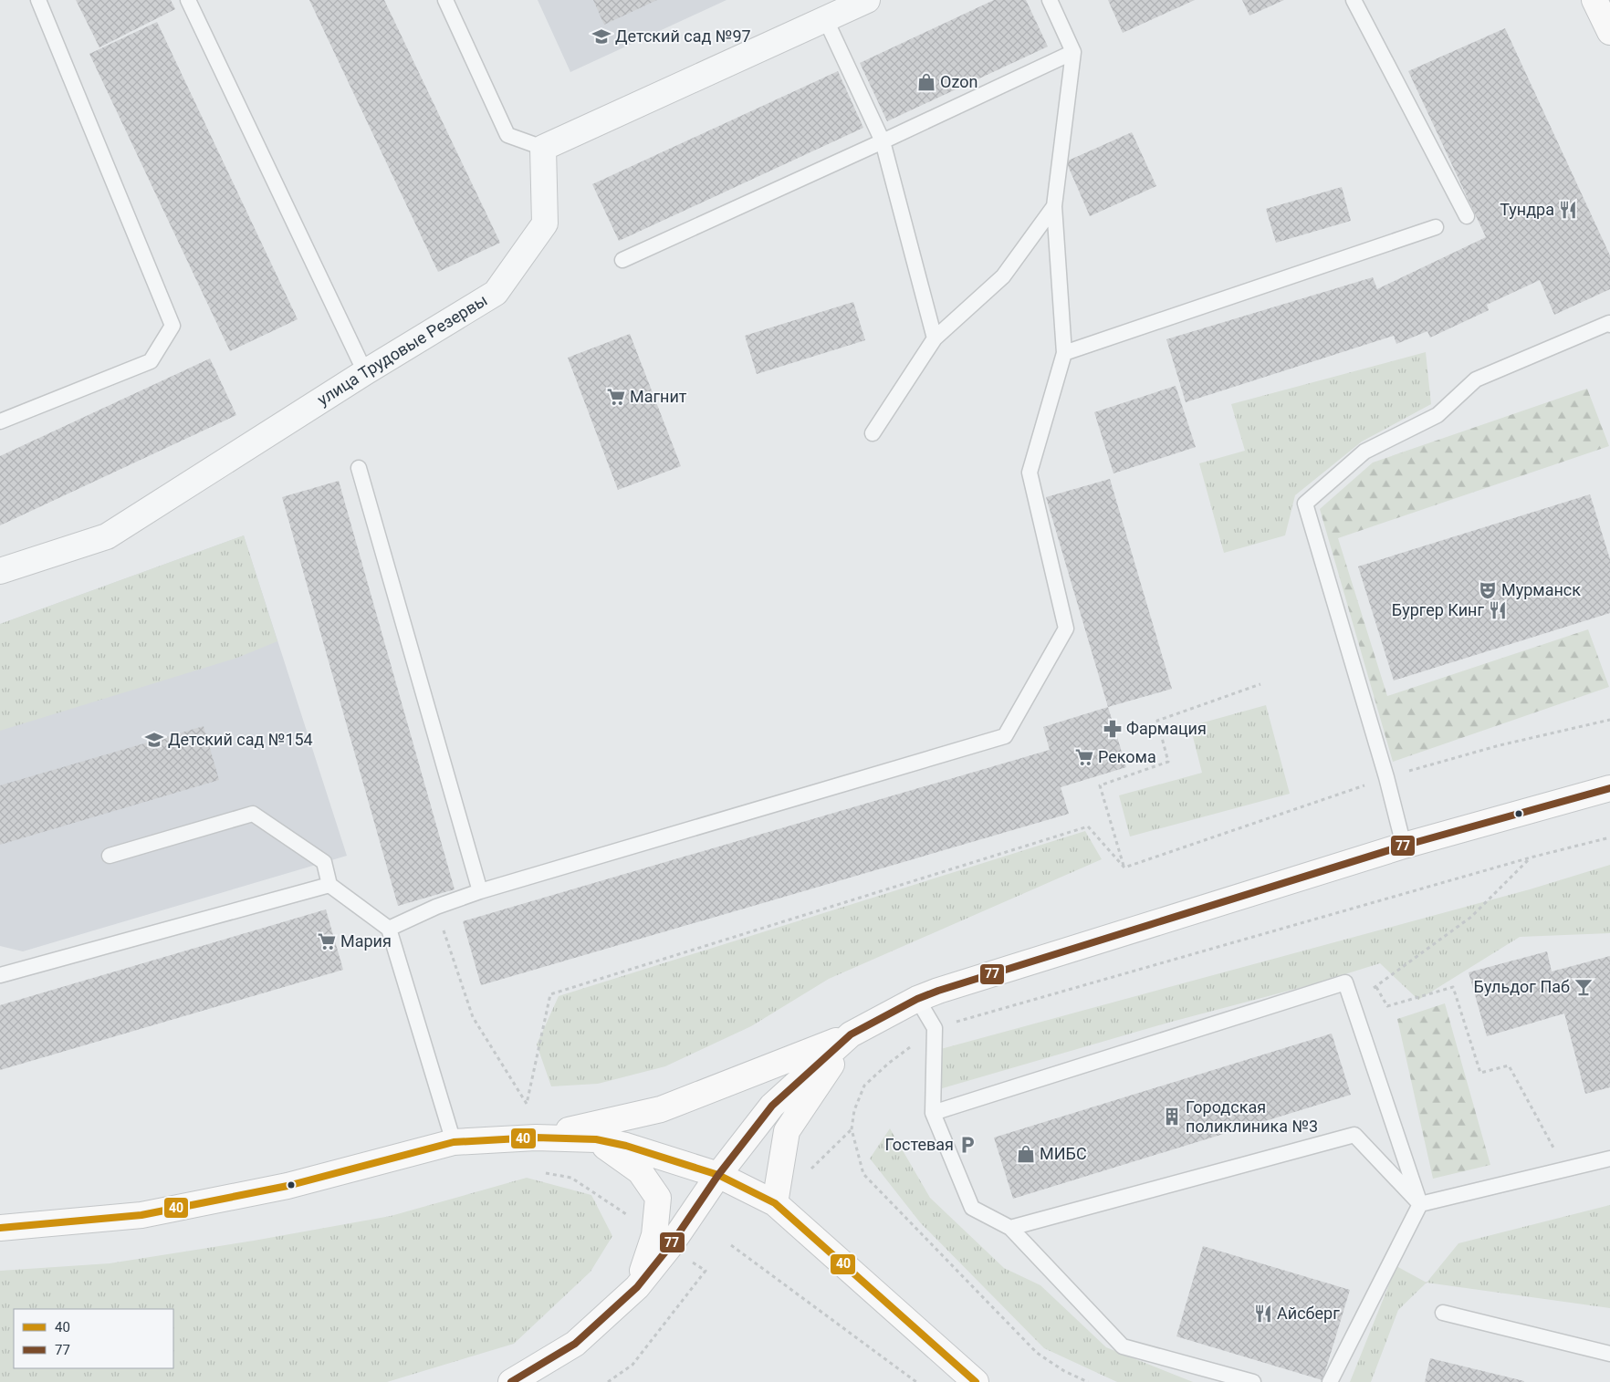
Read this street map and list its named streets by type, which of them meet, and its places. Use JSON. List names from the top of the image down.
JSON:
{
  "streets": {
    "street": ["улица Трудовые Резервы"]
  },
  "places": {
    "school or university": ["Детский сад №97", "Детский сад №154"],
    "shop": ["Ozon", "МИБС"],
    "restaurant": ["Тундра", "Бургер Кинг", "Айсберг"],
    "supermarket": ["Магнит", "Рекома", "Мария"],
    "theatre": ["Мурманск"],
    "pharmacy": ["Фармация"],
    "bar": ["Бульдог Паб"],
    "building": ["Городская поликлиника №3"],
    "parking": ["Гостевая"]
  },
  "lines": ["transit line 77", "transit line 40"],
  "legend": ["40", "77"]
}
